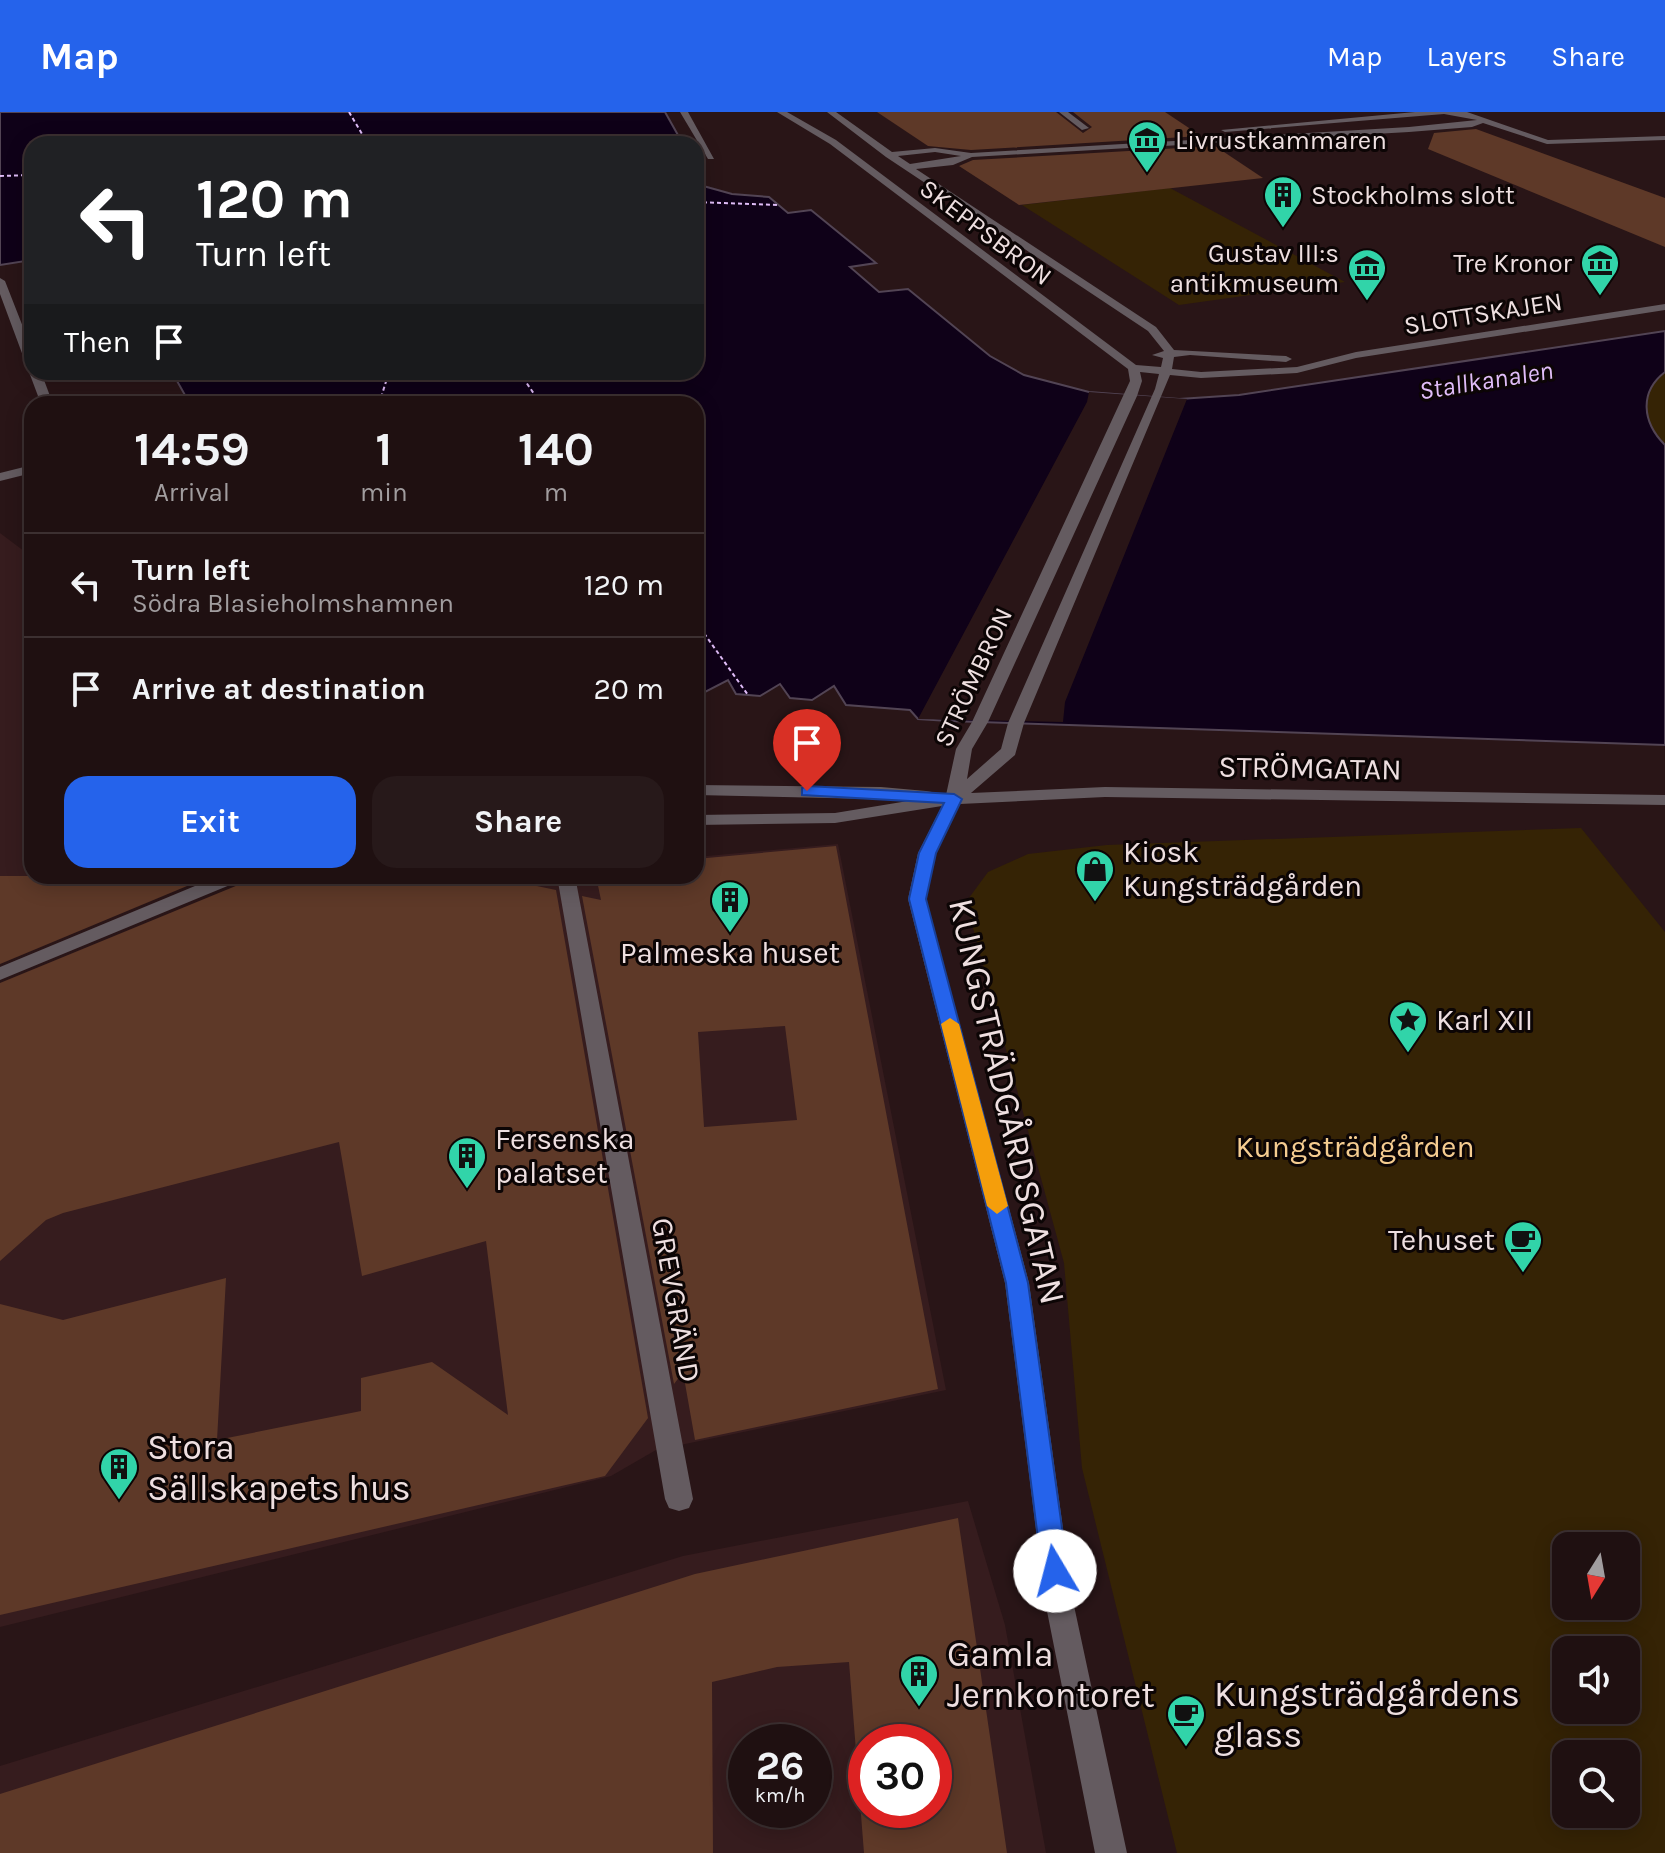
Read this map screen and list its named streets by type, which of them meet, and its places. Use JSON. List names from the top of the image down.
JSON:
{
  "streets": {
    "street": [
      "SKEPPSBRON",
      "SLOTTSKAJEN",
      "STRÖMBRON",
      "STRÖMGATAN",
      "KUNGSTRÄDGÅRDSGATAN",
      "GREVGRÄND"
    ]
  },
  "crossings": [
    ["SKEPPSBRON", "SLOTTSKAJEN"],
    ["SKEPPSBRON", "STRÖMBRON"],
    ["SLOTTSKAJEN", "STRÖMBRON"],
    ["STRÖMBRON", "STRÖMGATAN"],
    ["STRÖMBRON", "KUNGSTRÄDGÅRDSGATAN"],
    ["STRÖMGATAN", "KUNGSTRÄDGÅRDSGATAN"]
  ],
  "water": ["Stallkanalen"],
  "parks": ["Kungsträdgården"],
  "places": {
    "museum": ["Livrustkammaren", "Tre Kronor", "Gustav III:s antikmuseum"],
    "building": [
      "Stockholms slott",
      "Palmeska huset",
      "Fersenska palatset",
      "Stora Sällskapets hus",
      "Gamla Jernkontoret"
    ],
    "shop": ["Kiosk Kungsträdgården"],
    "place": ["Karl XII"],
    "cafe": ["Tehuset", "Kungsträdgårdens glass"]
  },
  "north": "bottom",
  "page": {
    "header": "Map",
    "nav": ["Map", "Layers", "Share"],
    "turn": ["120 m", "Turn left"],
    "then": "Then",
    "eta": [
      "14:59",
      "Arrival",
      "1",
      "min",
      "140",
      "m"
    ],
    "list": [
      {
        "name": "Turn left",
        "note": "Södra Blasieholmshamnen",
        "value": "120 m"
      },
      {
        "name": "Arrive at destination",
        "value": "20 m"
      }
    ],
    "buttons": ["Exit", "Share"],
    "speed": "26 km/h",
    "limit": "30"
  }
}
